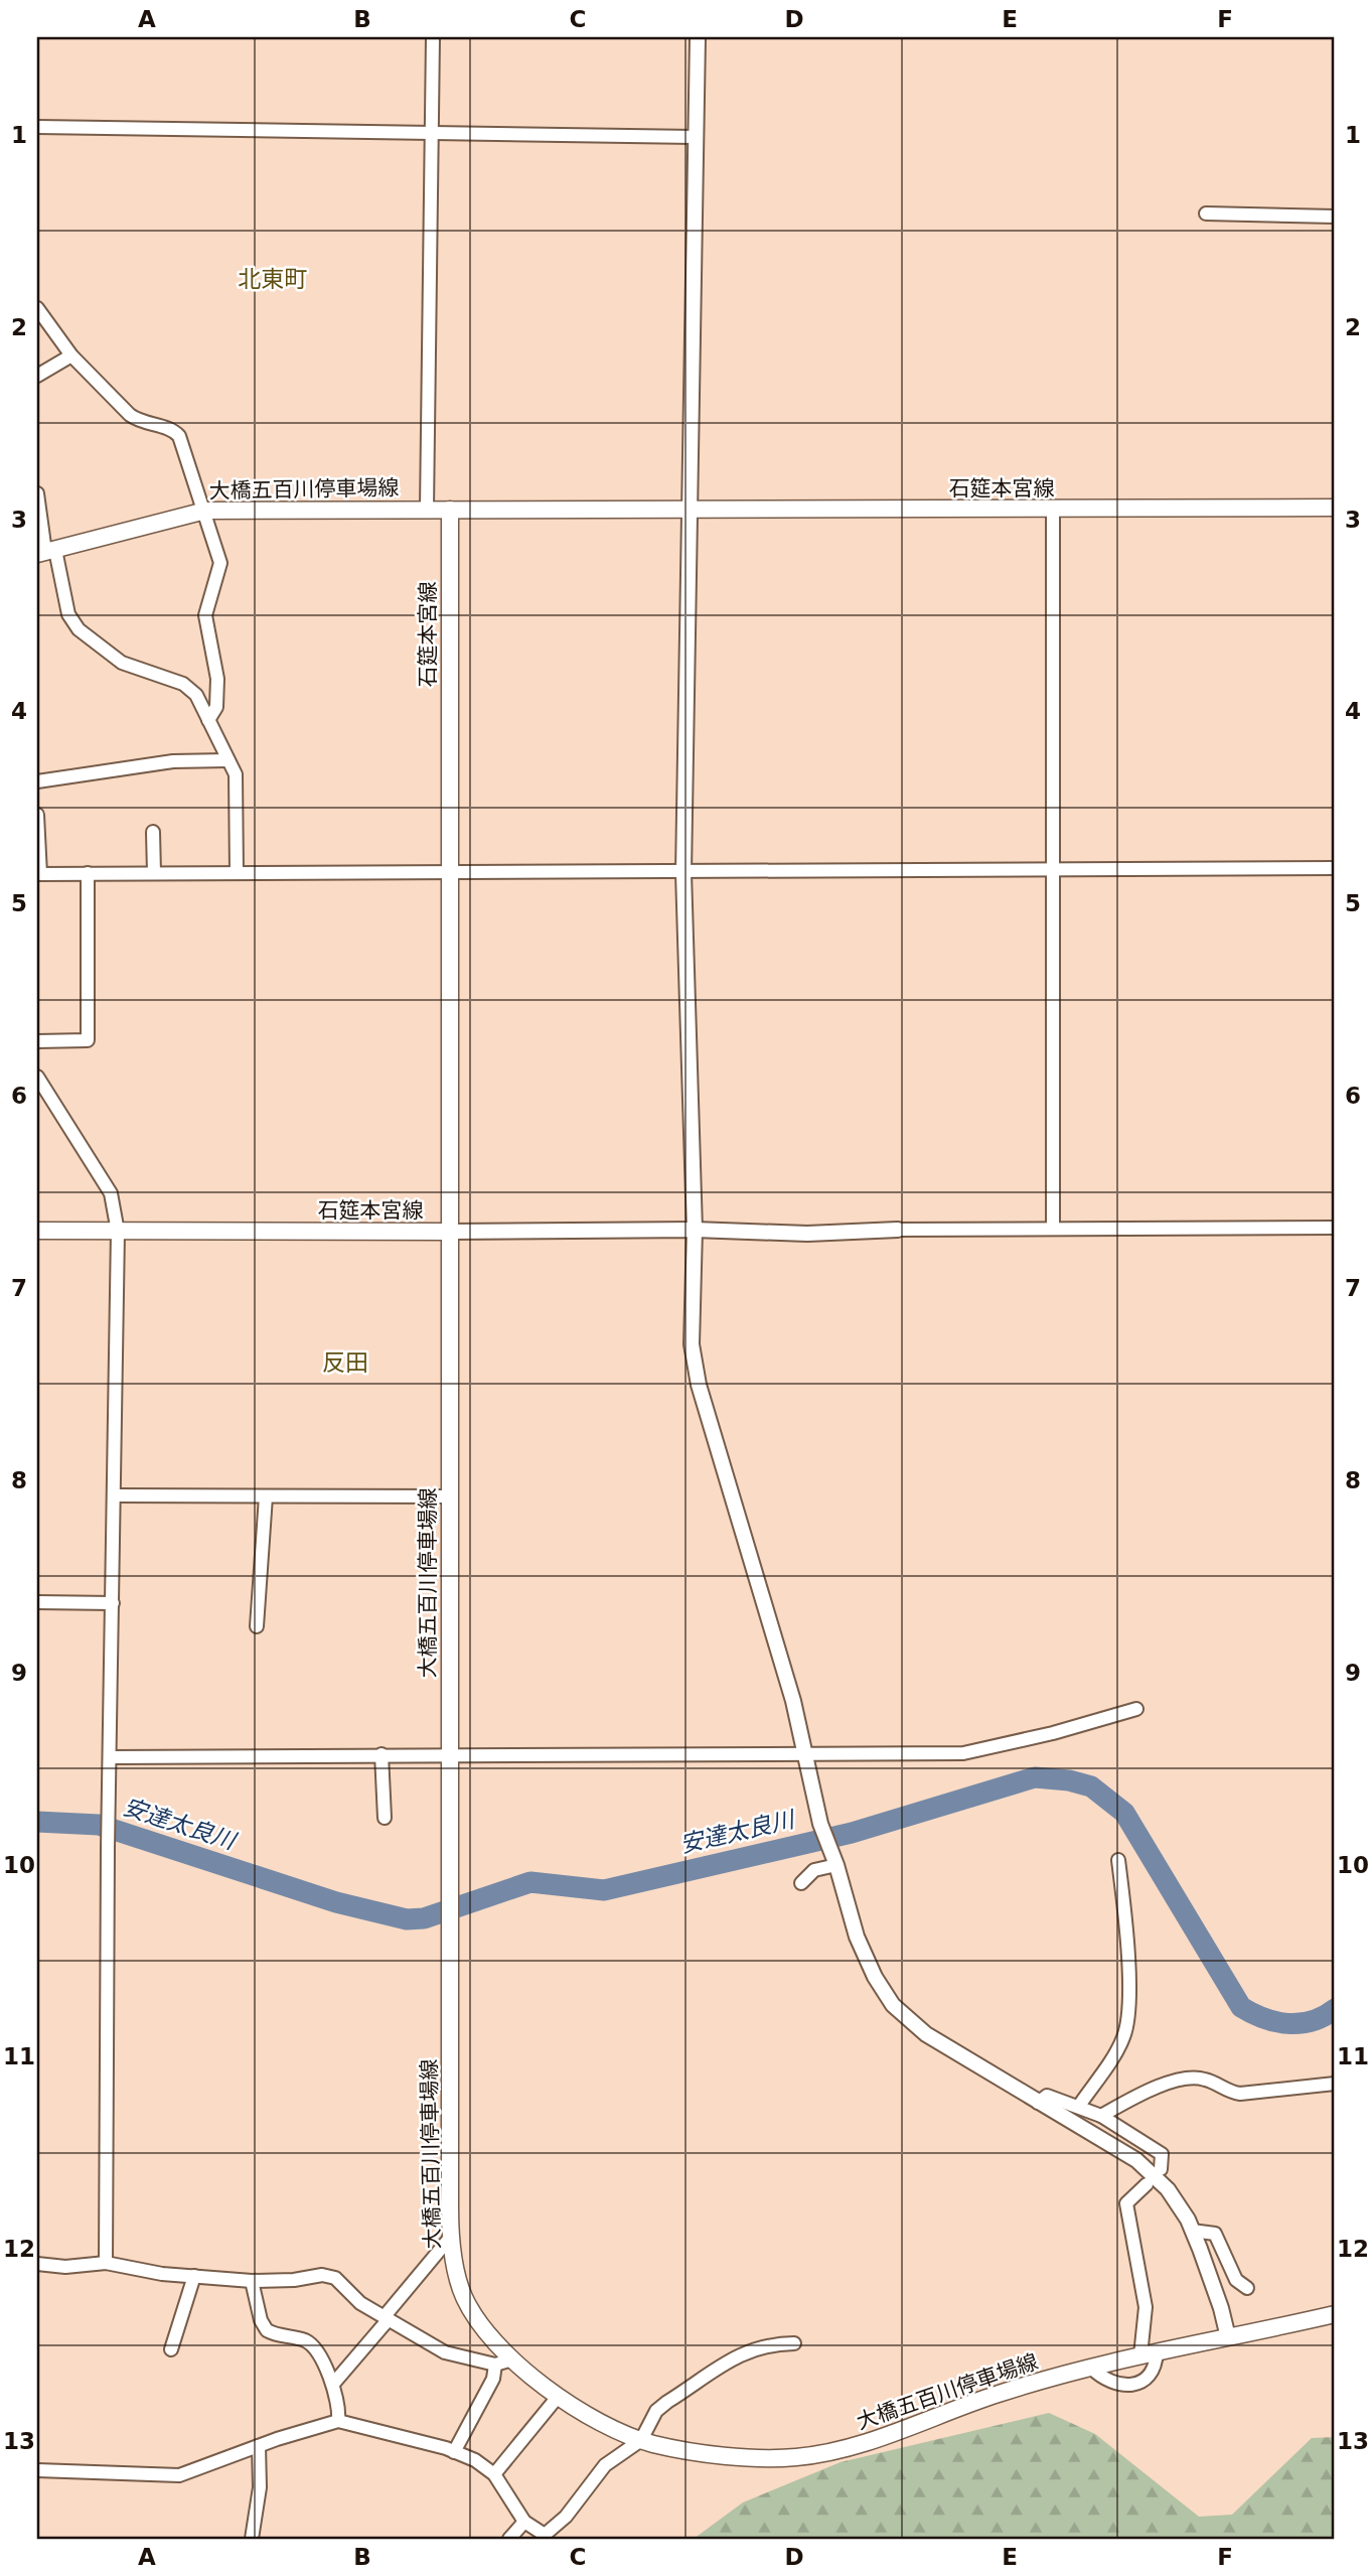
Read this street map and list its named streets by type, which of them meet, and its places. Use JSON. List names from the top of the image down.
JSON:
{
  "streets": {
    "main road": ["石筵本宮線", "大橋五百川停車場線"]
  },
  "crossings": [
    ["石筵本宮線", "大橋五百川停車場線"]
  ],
  "districts": ["北東町", "反田"],
  "water": ["安達太良川"],
  "grid": {
    "columns": [
      "A",
      "B",
      "C",
      "D",
      "E",
      "F"
    ],
    "rows": [
      "1",
      "2",
      "3",
      "4",
      "5",
      "6",
      "7",
      "8",
      "9",
      "10",
      "11",
      "12",
      "13"
    ]
  }
}
